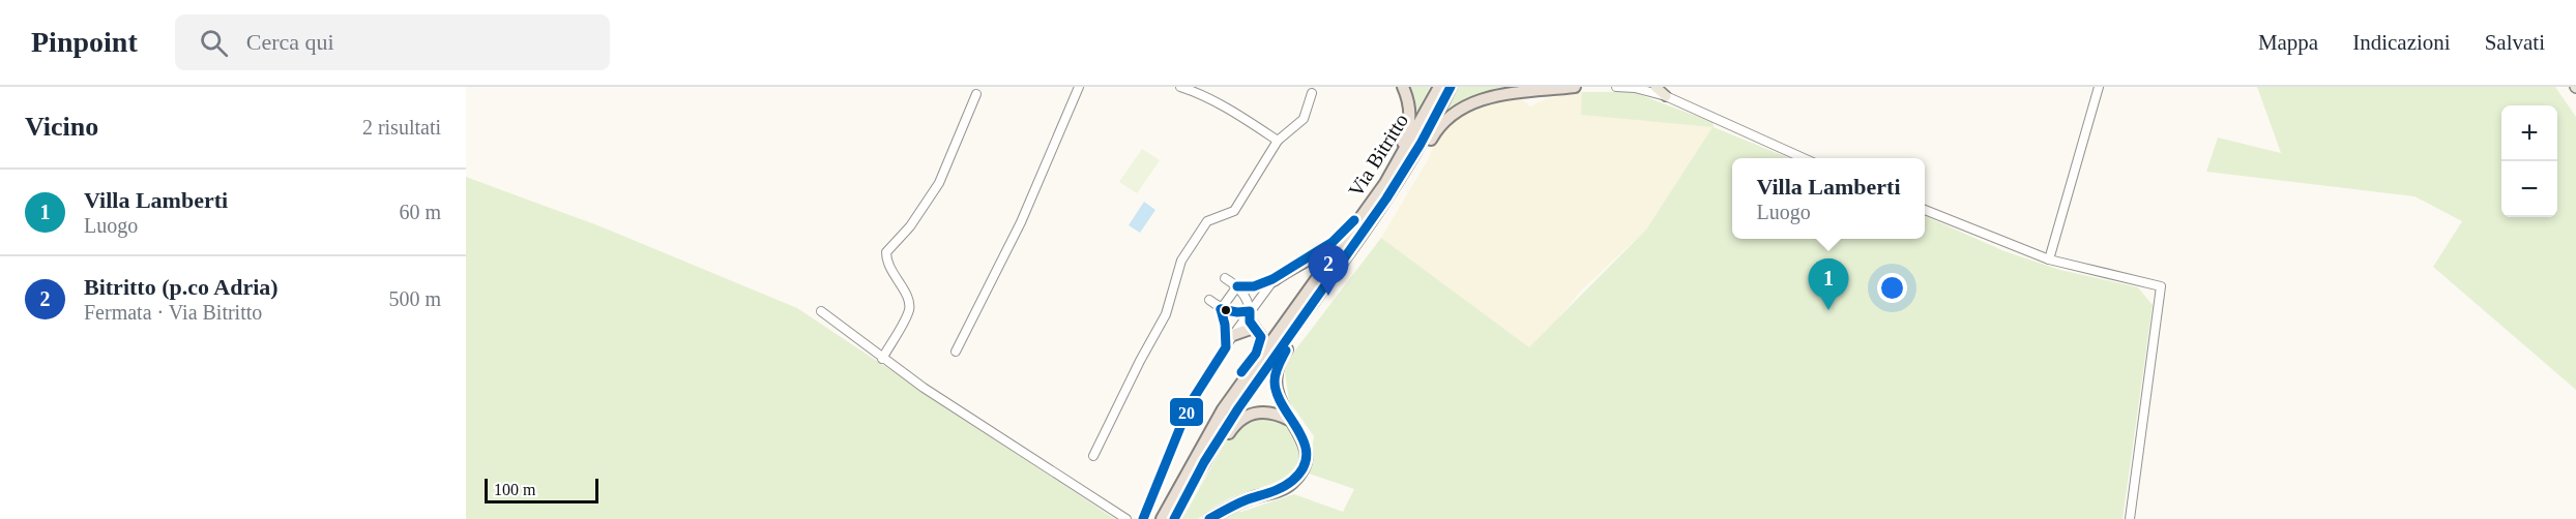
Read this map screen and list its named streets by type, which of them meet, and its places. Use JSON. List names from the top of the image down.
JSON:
{
  "streets": {
    "highway": ["Via Bitritto"]
  },
  "lines": ["transit line 20"],
  "scale_bar": "100 m",
  "page": {
    "header": "Pinpoint",
    "search": "Cerca qui",
    "nav": ["Mappa", "Indicazioni", "Salvati"],
    "heading": ["Vicino", "2 risultati"],
    "map_buttons": ["+", "−"],
    "popup": ["Villa Lamberti", "Luogo"],
    "list": [
      {
        "mark": "1",
        "name": "Villa Lamberti",
        "note": "Luogo",
        "value": "60 m"
      },
      {
        "mark": "2",
        "name": "Bitritto (p.co Adria)",
        "note": "Fermata · Via Bitritto",
        "value": "500 m"
      }
    ],
    "pins": ["2", "1"],
    "scale": "100 m"
  }
}
